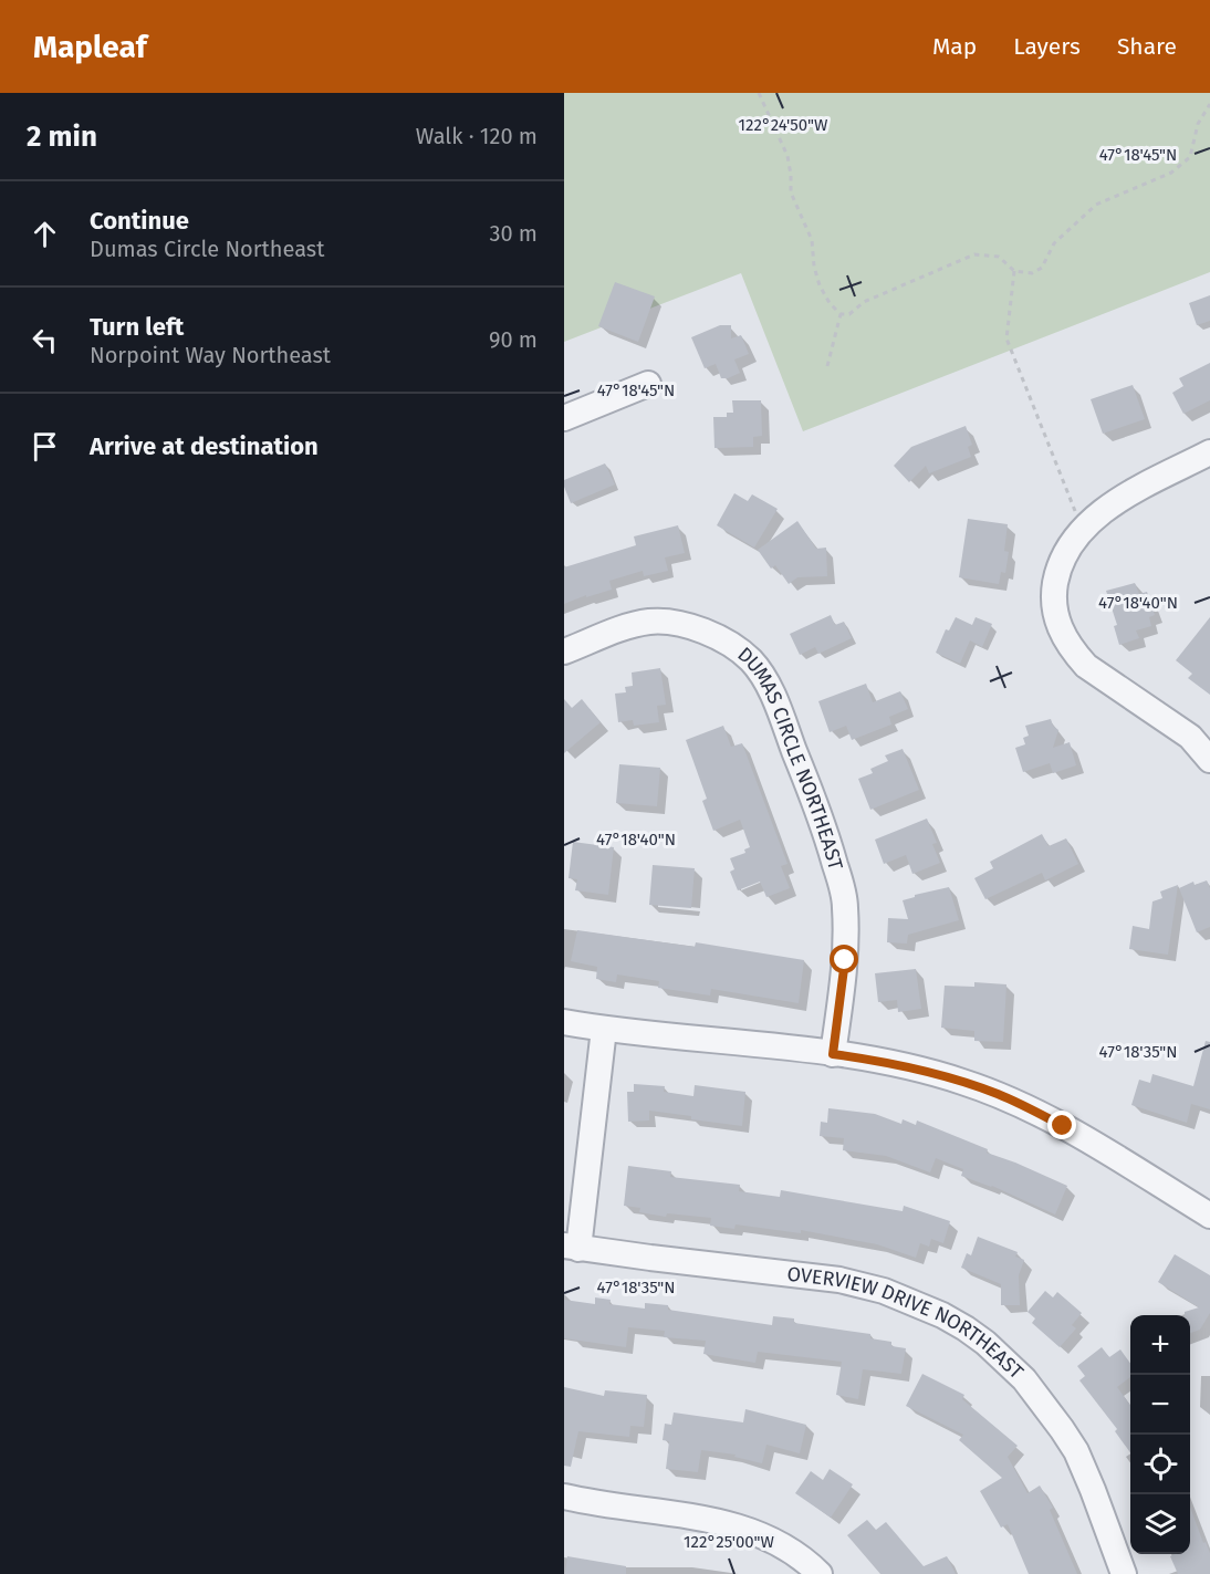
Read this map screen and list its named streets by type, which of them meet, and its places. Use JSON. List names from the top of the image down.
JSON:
{
  "streets": {
    "street": ["DUMAS CIRCLE NORTHEAST", "OVERVIEW DRIVE NORTHEAST"]
  },
  "page": {
    "header": "Mapleaf",
    "nav": ["Map", "Layers", "Share"],
    "heading": ["2 min", "Walk · 120 m"],
    "list": [
      ["Continue", "Dumas Circle Northeast", "30 m"],
      ["Turn left", "Norpoint Way Northeast", "90 m"],
      "Arrive at destination"
    ],
    "map_buttons": ["+", "−"]
  },
  "coordinates": [
    "122°24'50\"W",
    "47°18'45\"N",
    "47°18'40\"N",
    "47°18'35\"N",
    "122°25'00\"W"
  ]
}
